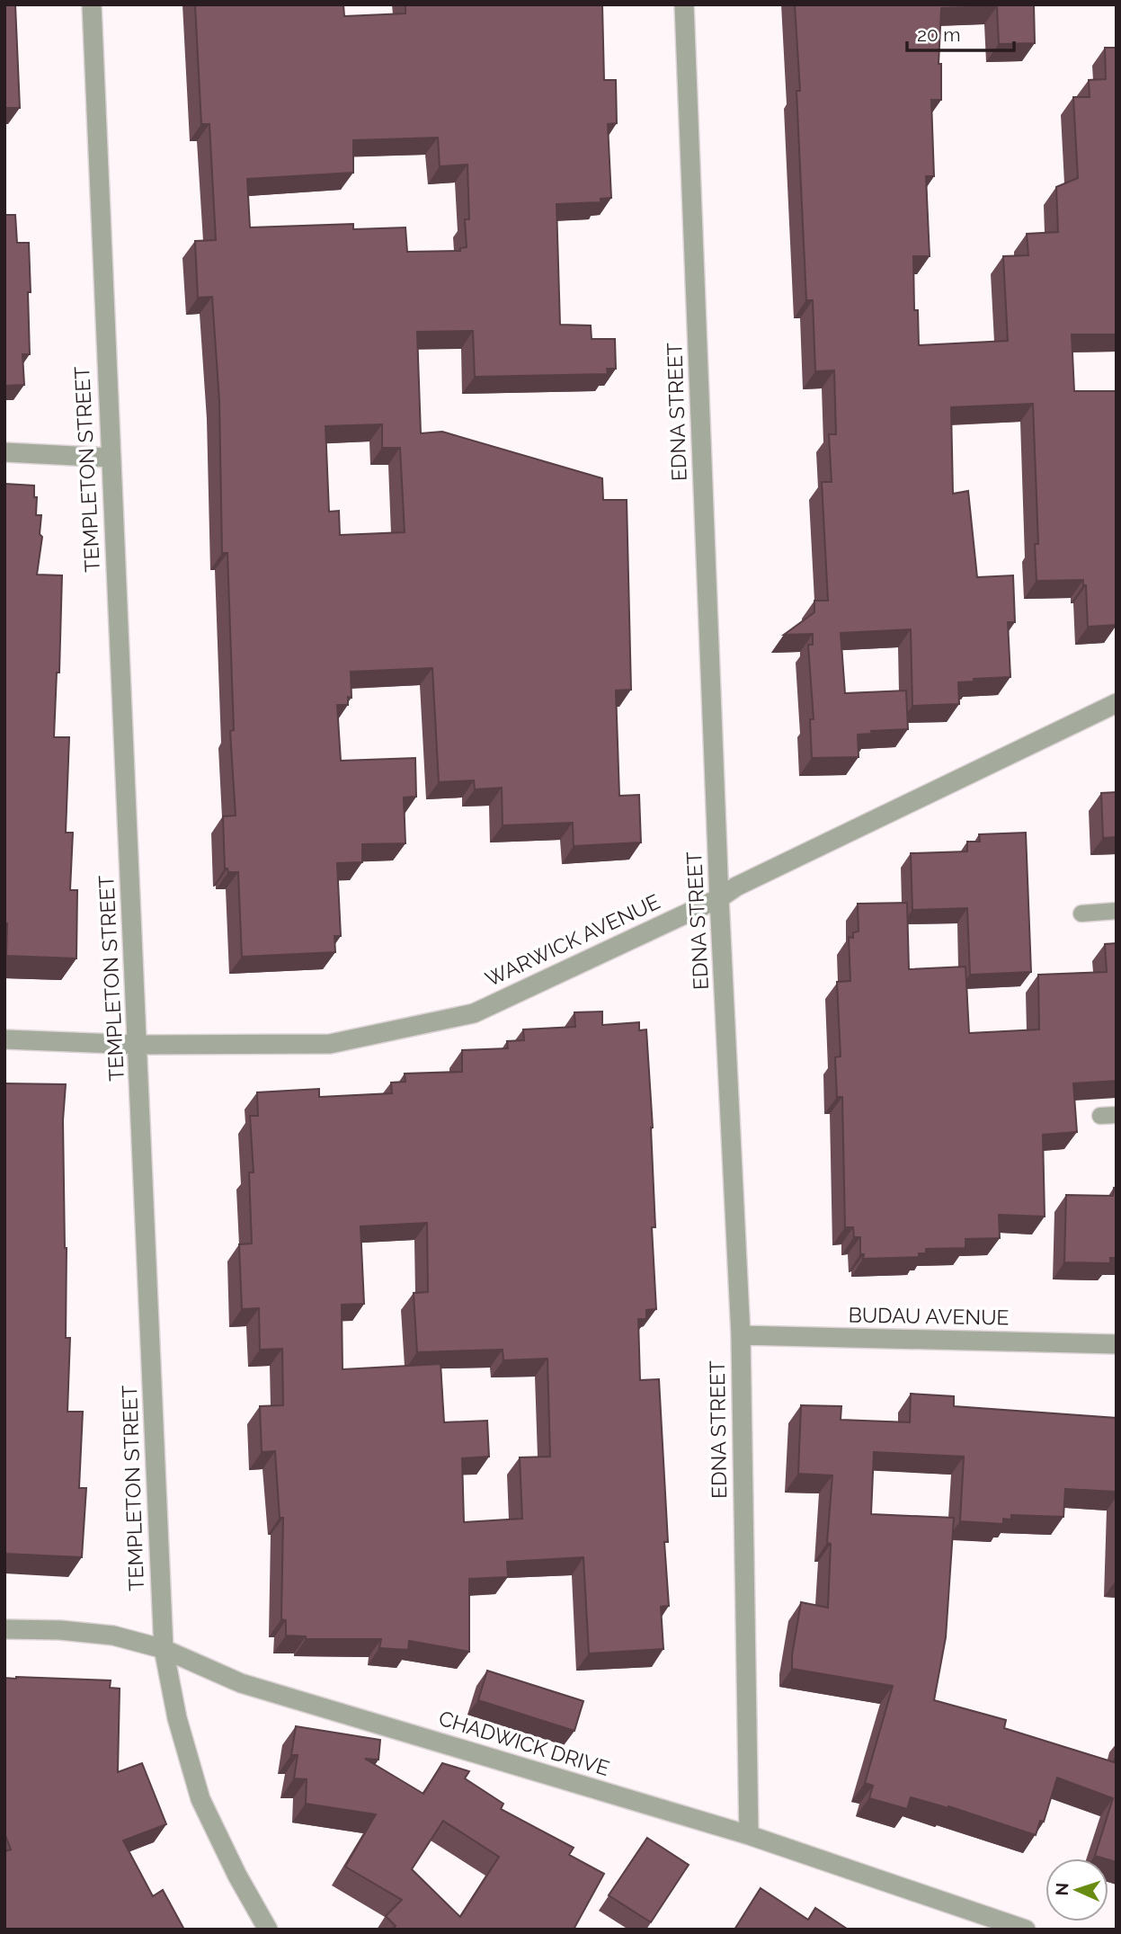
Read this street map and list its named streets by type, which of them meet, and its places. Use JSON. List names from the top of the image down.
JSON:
{
  "streets": {
    "street": [
      "EDNA STREET",
      "TEMPLETON STREET",
      "WARWICK AVENUE",
      "BUDAU AVENUE",
      "CHADWICK DRIVE"
    ]
  },
  "crossings": [
    ["EDNA STREET", "WARWICK AVENUE"],
    ["EDNA STREET", "BUDAU AVENUE"],
    ["EDNA STREET", "CHADWICK DRIVE"],
    ["TEMPLETON STREET", "WARWICK AVENUE"],
    ["TEMPLETON STREET", "CHADWICK DRIVE"]
  ],
  "scale_bar": "20 m",
  "north": "left"
}
